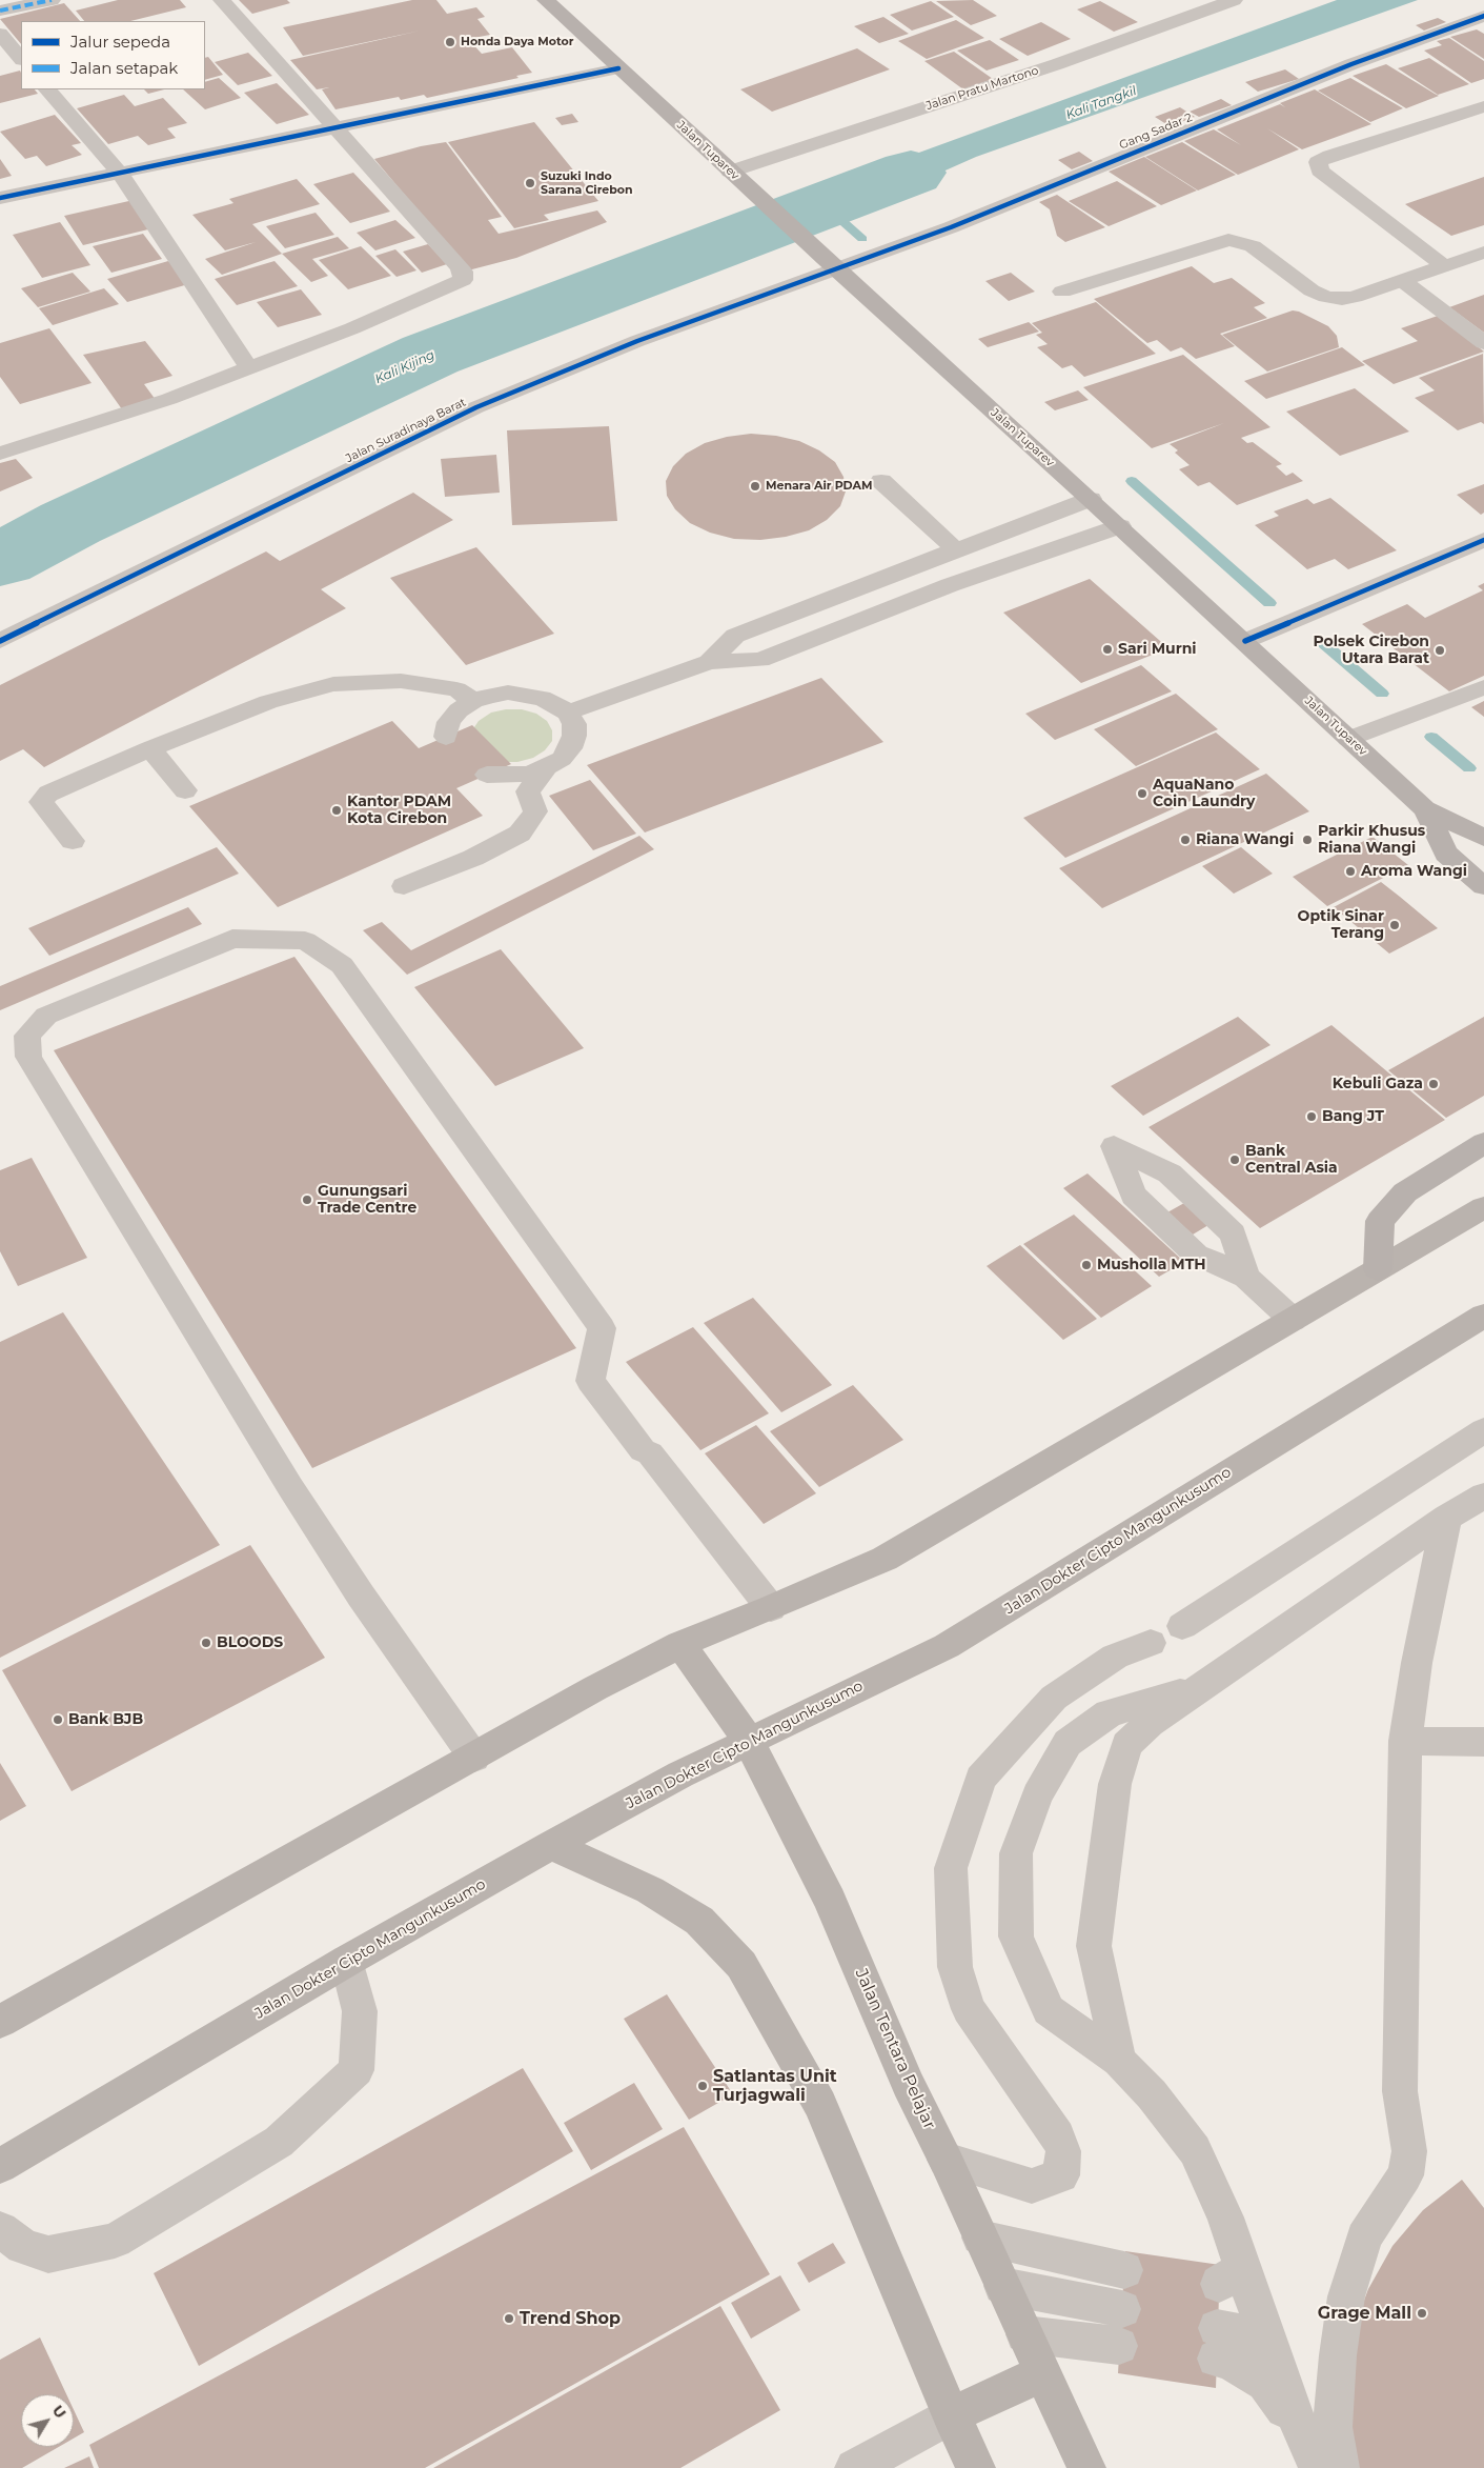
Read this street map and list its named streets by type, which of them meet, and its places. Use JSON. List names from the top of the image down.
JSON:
{
  "streets": {
    "main road": ["Jalan Tuparev", "Jalan Dokter Cipto Mangunkusumo", "Jalan Tentara Pelajar"],
    "street": ["Jalan Pratu Martono", "Gang Sadar 2", "Jalan Suradinaya Barat"]
  },
  "crossings": [
    ["Jalan Pratu Martono", "Jalan Tuparev"],
    ["Gang Sadar 2", "Jalan Tuparev"],
    ["Gang Sadar 2", "Jalan Suradinaya Barat"],
    ["Jalan Tuparev", "Jalan Suradinaya Barat"],
    ["Jalan Dokter Cipto Mangunkusumo", "Jalan Tentara Pelajar"]
  ],
  "water": ["Kali Tangkil", "Kali Kijing"],
  "places": [
    "Honda Daya Motor",
    "Suzuki Indo Sarana Cirebon",
    "Menara Air PDAM",
    "Sari Murni",
    "Polsek Cirebon Utara Barat",
    "AquaNano Coin Laundry",
    "Kantor PDAM Kota Cirebon",
    "Riana Wangi",
    "Parkir Khusus Riana Wangi",
    "Aroma Wangi",
    "Optik Sinar Terang",
    "Kebuli Gaza",
    "Bang JT",
    "Bank Central Asia",
    "Gunungsari Trade Centre",
    "Musholla MTH",
    "BLOODS",
    "Bank BJB",
    "Satlantas Unit Turjagwali",
    "Grage Mall",
    "Trend Shop"
  ],
  "legend": ["Jalur sepeda", "Jalan setapak"],
  "north": "top right"
}
